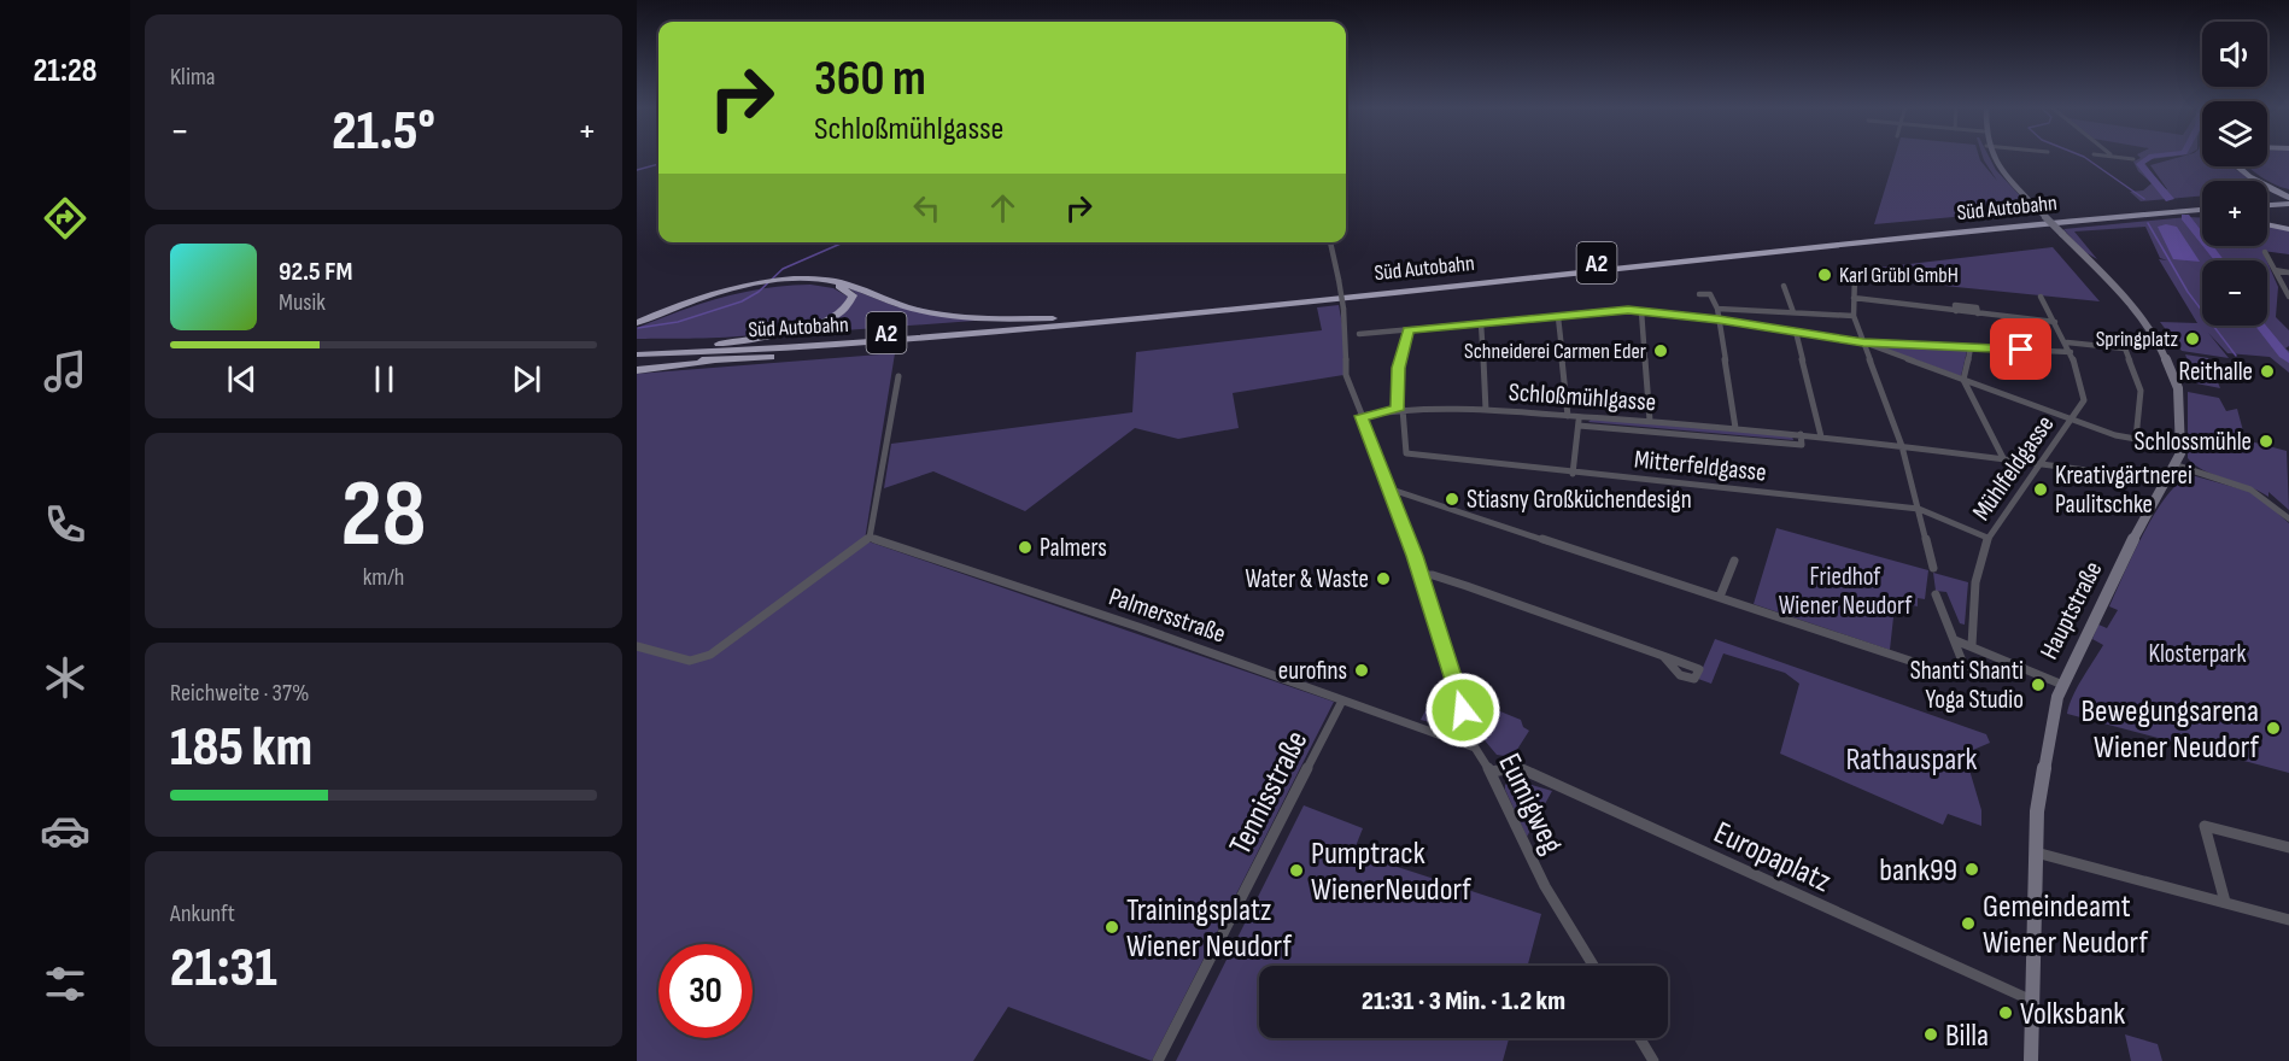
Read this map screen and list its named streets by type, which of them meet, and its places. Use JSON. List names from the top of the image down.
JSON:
{
  "streets": {
    "highway": ["Süd Autobahn", "A2"],
    "street": [
      "Schloßmühlgasse",
      "Mitterfeldgasse",
      "Mühlfeldgasse",
      "Hauptstraße",
      "Palmersstraße",
      "Tennisstraße",
      "Eumigweg",
      "Europaplatz"
    ]
  },
  "crossings": [
    ["Schloßmühlgasse", "Mitterfeldgasse"],
    ["Schloßmühlgasse", "Mühlfeldgasse"],
    ["Schloßmühlgasse", "Hauptstraße"],
    ["Mitterfeldgasse", "Mühlfeldgasse"],
    ["Hauptstraße", "Europaplatz"],
    ["Palmersstraße", "Tennisstraße"],
    ["Palmersstraße", "Eumigweg"],
    ["Eumigweg", "Europaplatz"]
  ],
  "parks": ["Friedhof Wiener Neudorf", "Klosterpark", "Rathauspark"],
  "places": [
    "Karl Grübl GmbH",
    "Springplatz",
    "Schneiderei Carmen Eder",
    "Reithalle",
    "Schlossmühle",
    "Kreativgärtnerei Paulitschke",
    "Stiasny Großküchendesign",
    "Palmers",
    "Water & Waste",
    "eurofins",
    "Shanti Shanti Yoga Studio",
    "Bewegungsarena Wiener Neudorf",
    "bank99",
    "Pumptrack WienerNeudorf",
    "Gemeindeamt Wiener Neudorf",
    "Trainingsplatz Wiener Neudorf",
    "Volksbank",
    "Billa"
  ],
  "page": {
    "tabs": "21:28",
    "tile": [
      "Klima",
      ["28", "km/h"],
      ["Reichweite · 37%", "185 km"],
      ["Ankunft", "21:31"]
    ],
    "map_buttons": ["+", "−"],
    "turn": ["360 m", "Schloßmühlgasse"],
    "heat": ["−", "21.5°", "+"],
    "song": ["92.5 FM", "Musik"],
    "limit": "30",
    "trip": "21:31 · 3 Min. · 1.2 km"
  }
}
